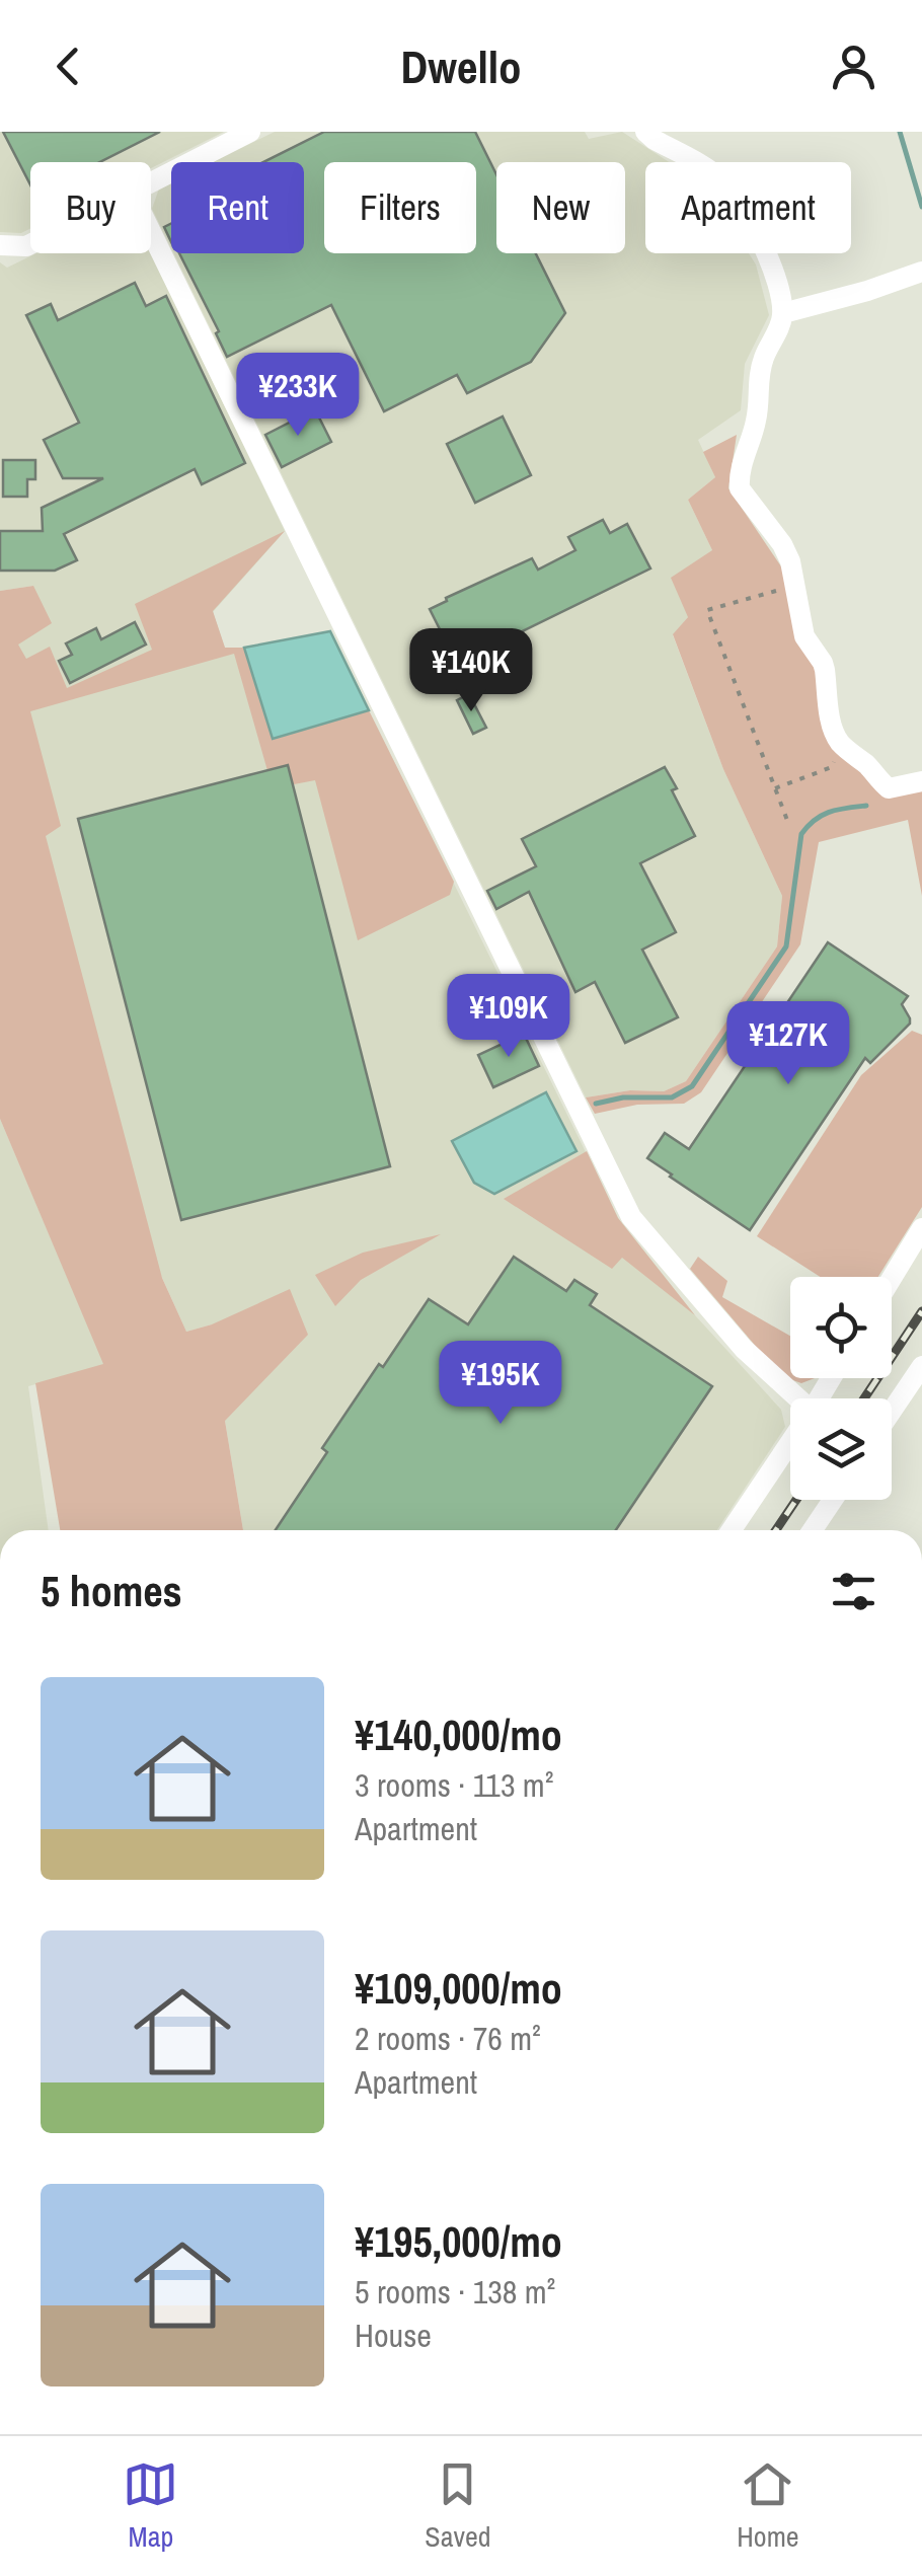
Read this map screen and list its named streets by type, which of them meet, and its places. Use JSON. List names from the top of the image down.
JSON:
{
  "page": {
    "header": "Dwello",
    "chip": [
      "Buy",
      "Rent",
      "Filters",
      "New",
      "Apartment"
    ],
    "price": [
      "¥233K",
      "¥140K",
      "¥109K",
      "¥127K",
      "¥195K"
    ],
    "heading": "5 homes",
    "list": [
      {
        "name": "¥140,000/mo",
        "note": "3 rooms · 113 m² · Apartment"
      },
      {
        "name": "¥109,000/mo",
        "note": "2 rooms · 76 m² · Apartment"
      },
      {
        "name": "¥195,000/mo",
        "note": "5 rooms · 138 m² · House"
      }
    ],
    "tabs": ["Map", "Saved", "Home"]
  }
}
